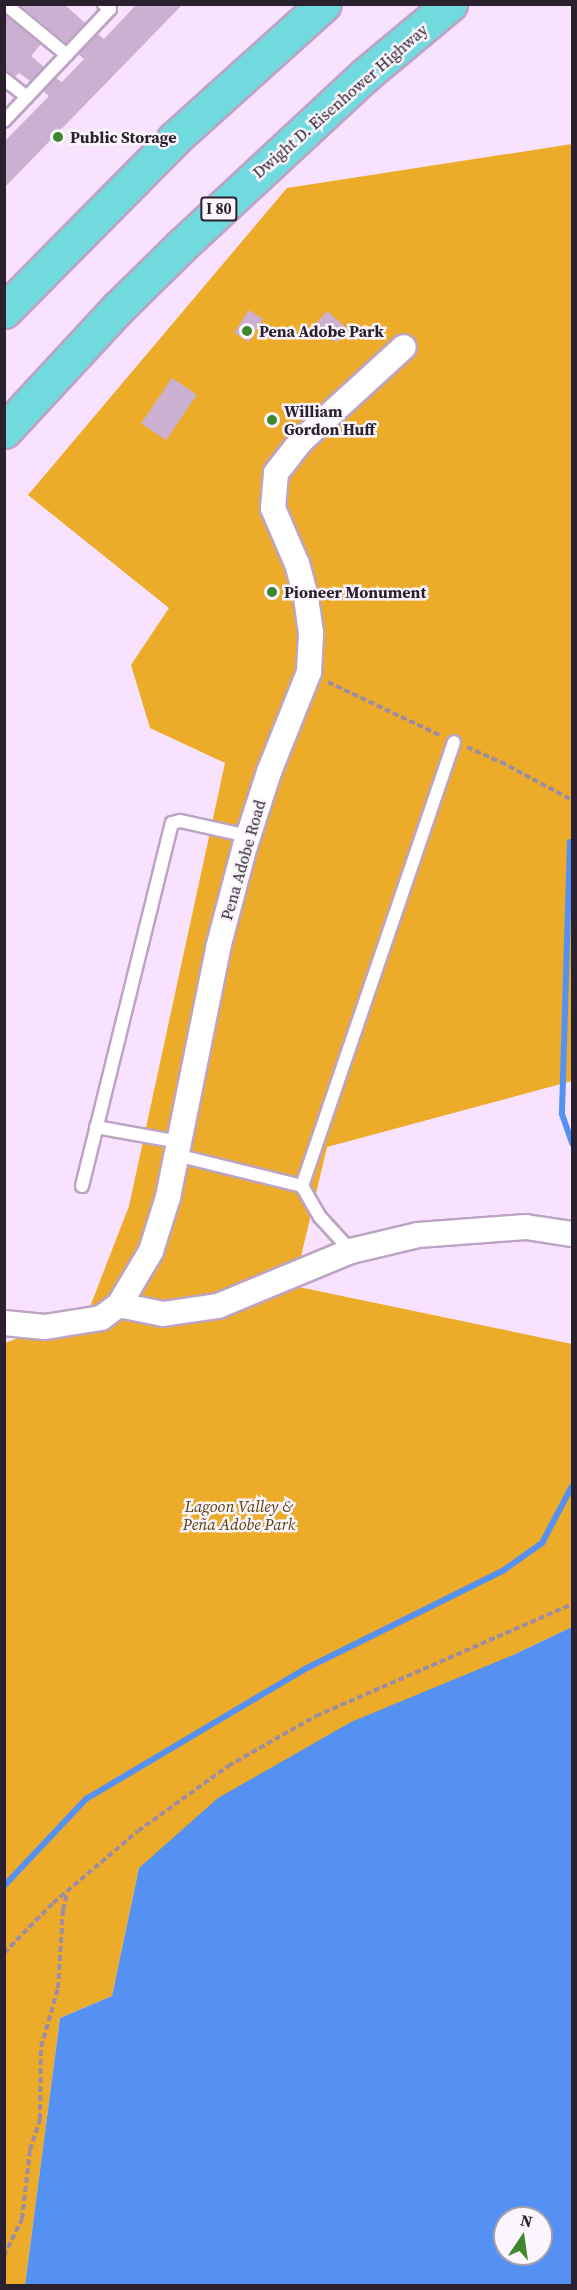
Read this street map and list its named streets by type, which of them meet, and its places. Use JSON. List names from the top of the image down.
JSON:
{
  "streets": {
    "highway": ["Dwight D. Eisenhower Highway", "I 80"],
    "street": ["Pena Adobe Road"]
  },
  "parks": ["Lagoon Valley & Peña Adobe Park"],
  "places": [
    "Public Storage",
    "Pena Adobe Park",
    "William Gordon Huff",
    "Pioneer Monument"
  ],
  "north": "top"
}
